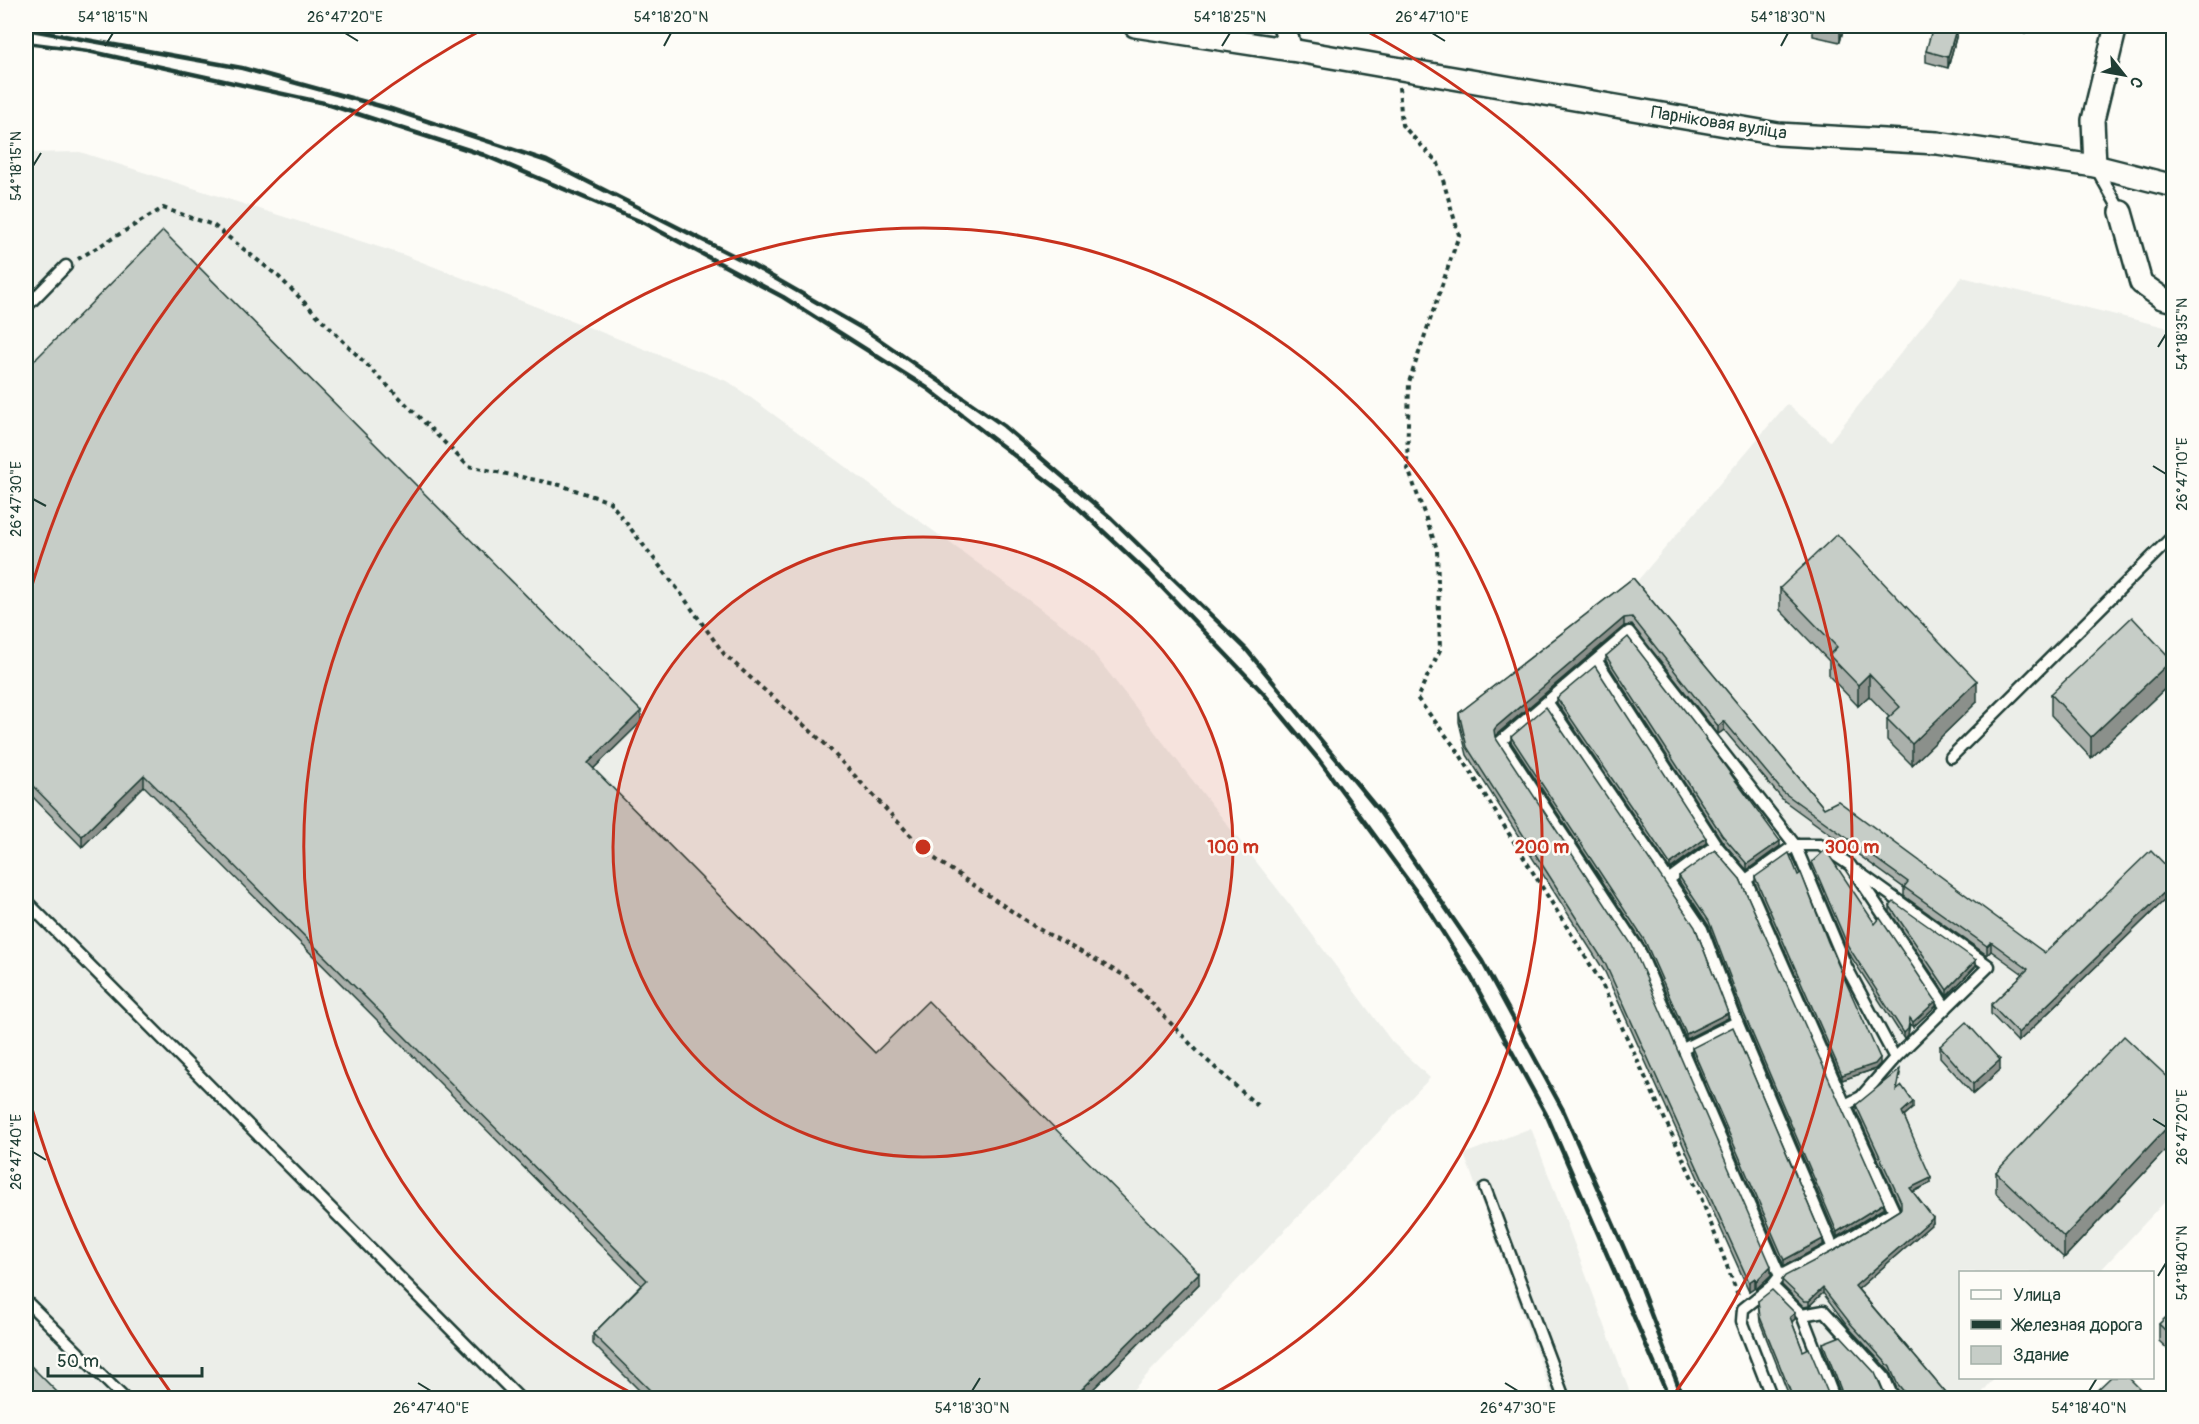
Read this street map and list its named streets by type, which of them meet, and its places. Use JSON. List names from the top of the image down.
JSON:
{
  "streets": {
    "street": ["Парніковая вуліца"]
  },
  "legend": ["Улица", "Железная дорога", "Здание"],
  "scale_bar": "50 m",
  "north": "bottom right",
  "coordinates": [
    "54°18'15\"N",
    "26°47'20\"E",
    "54°18'20\"N",
    "54°18'25\"N",
    "26°47'10\"E",
    "54°18'30\"N",
    "54°18'35\"N",
    "26°47'30\"E",
    "26°47'40\"E",
    "54°18'40\"N"
  ],
  "rings": ["100 m", "200 m", "300 m"]
}
